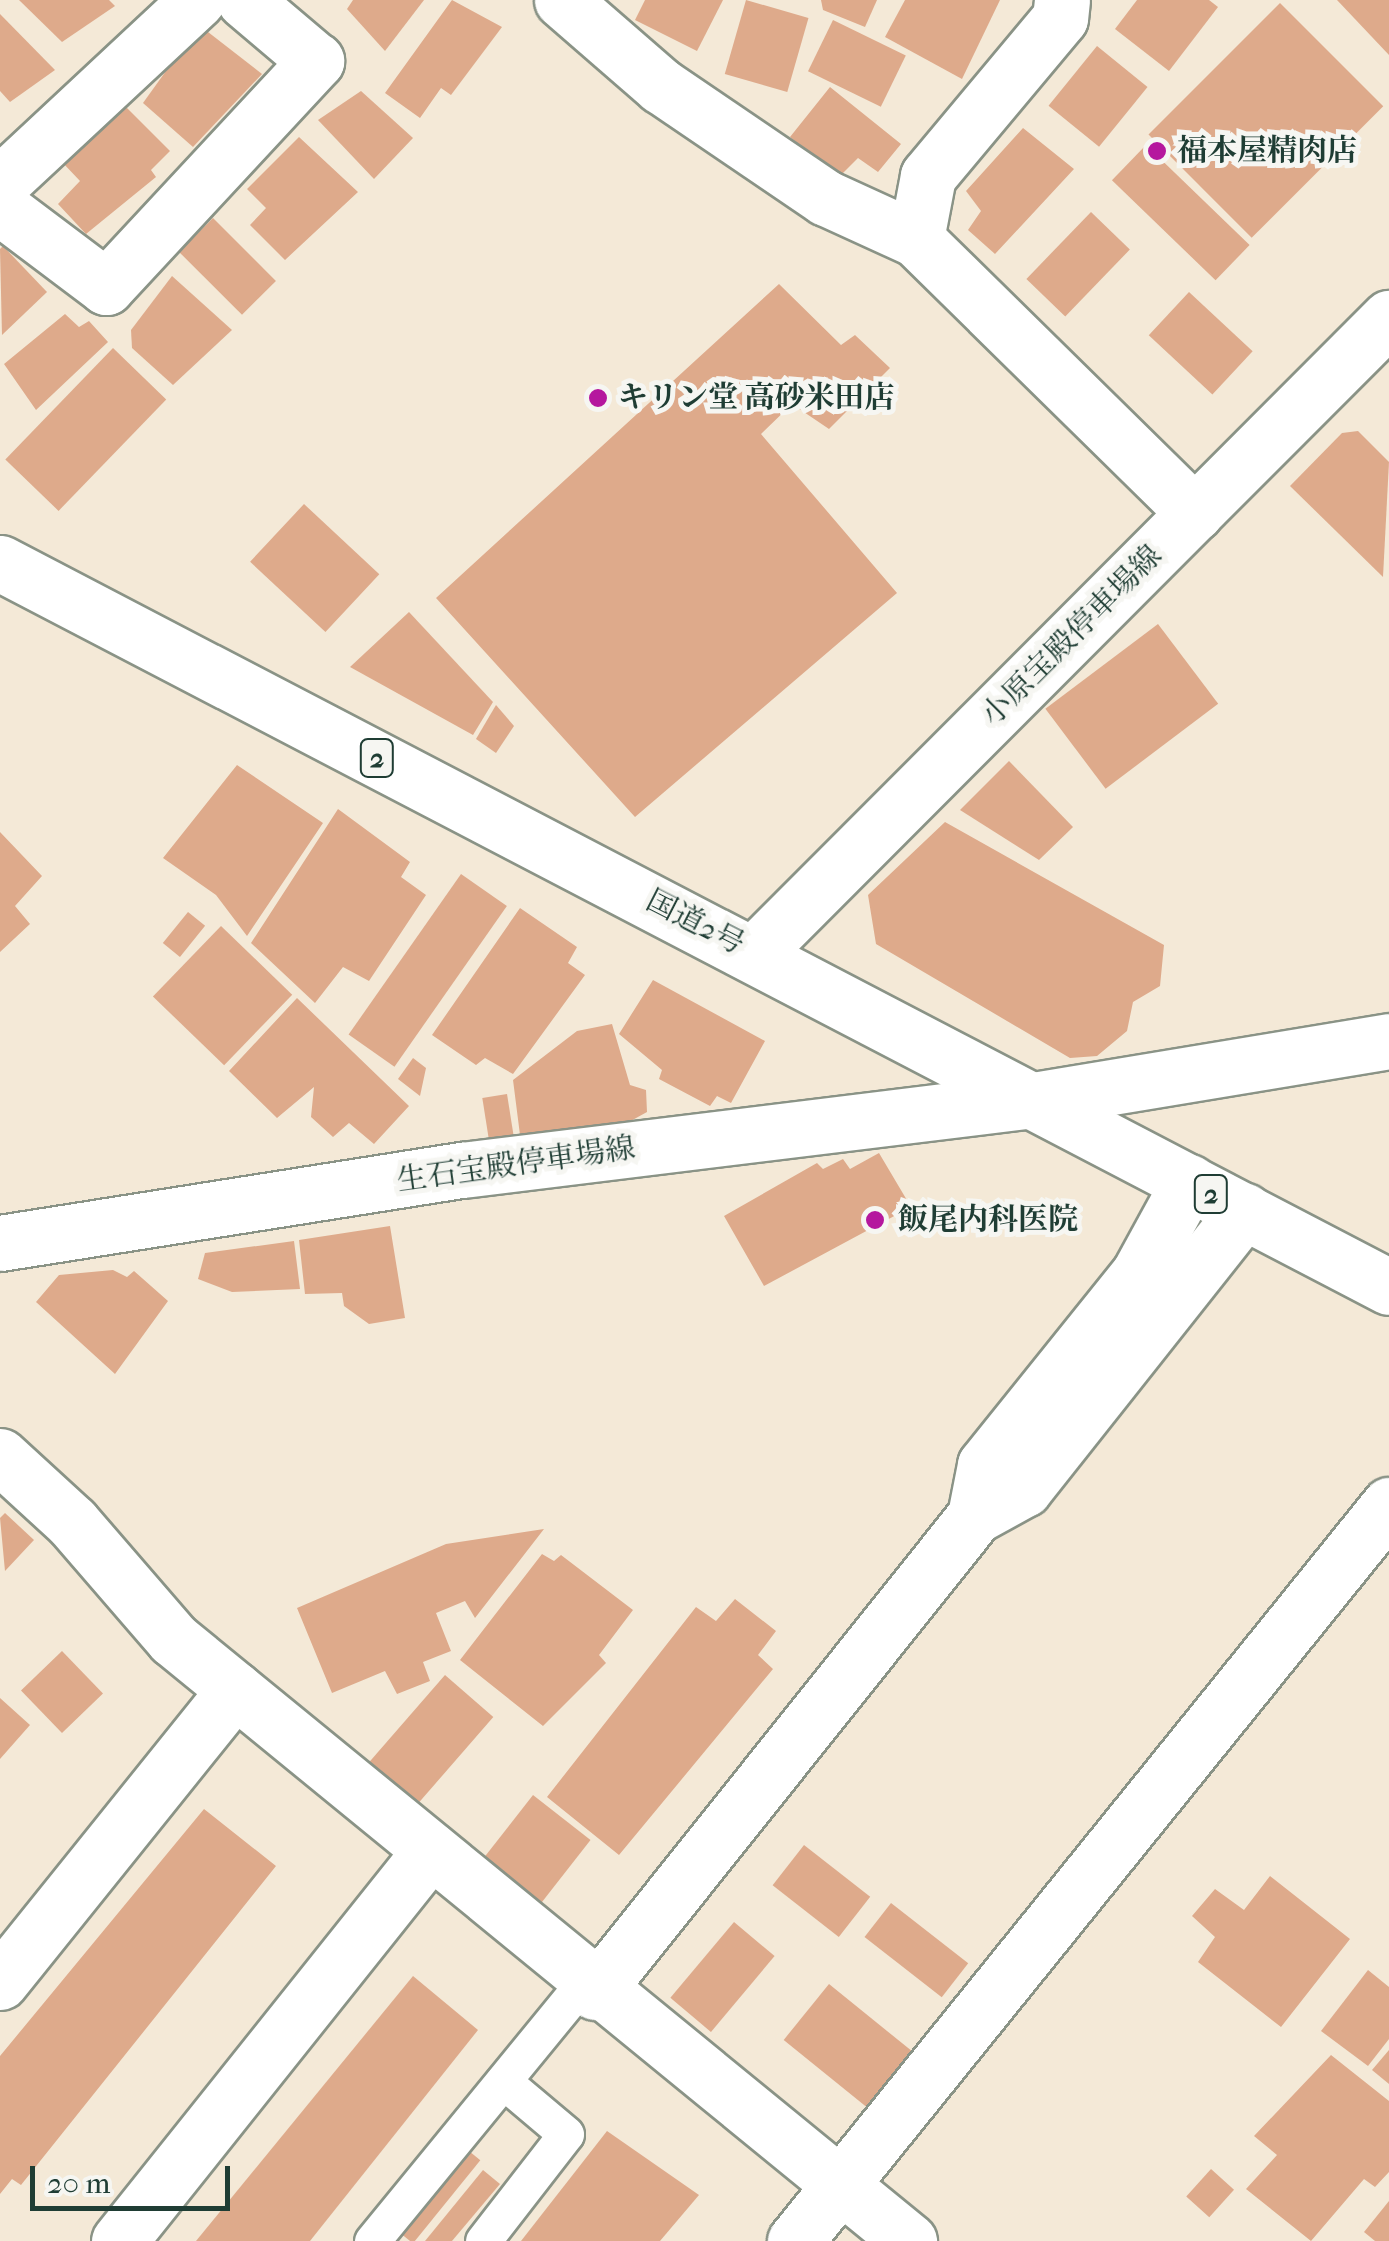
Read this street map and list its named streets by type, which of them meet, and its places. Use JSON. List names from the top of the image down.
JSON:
{
  "streets": {
    "main road": [
      "小原宝殿停車場線",
      "2",
      "国道2号",
      "生石宝殿停車場線"
    ]
  },
  "crossings": [
    ["小原宝殿停車場線", "国道2号"],
    ["国道2号", "生石宝殿停車場線"]
  ],
  "places": ["福本屋精肉店", "キリン堂 高砂米田店", "飯尾内科医院"],
  "scale_bar": "20 m"
}
